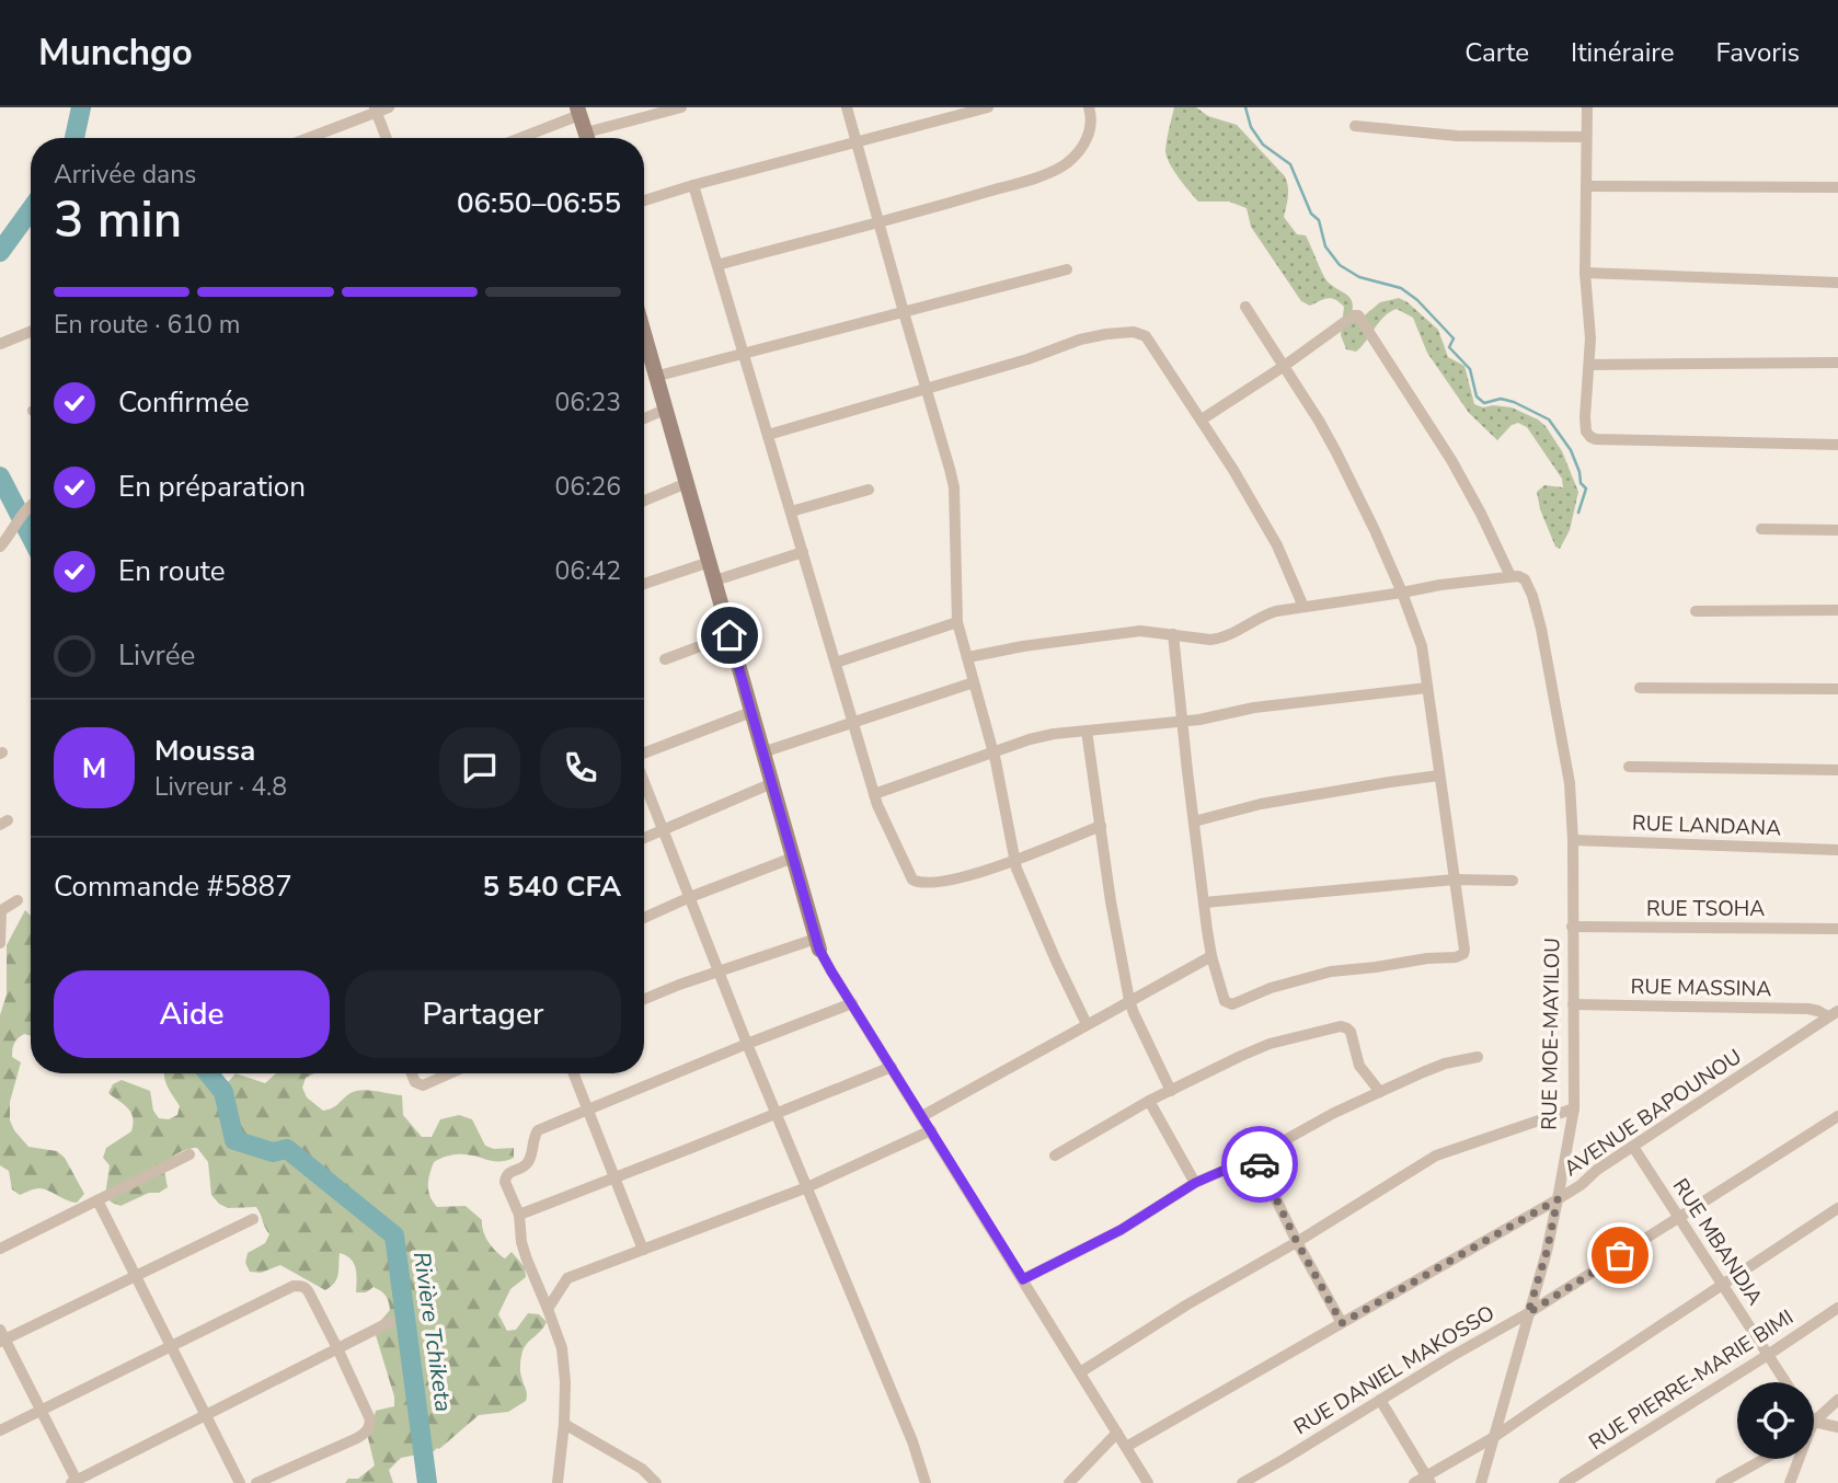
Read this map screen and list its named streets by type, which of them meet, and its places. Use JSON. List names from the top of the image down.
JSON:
{
  "streets": {
    "street": [
      "RUE LANDANA",
      "RUE TSOHA",
      "RUE MASSINA",
      "RUE MOE-MAYILOU",
      "AVENUE BAPOUNOU",
      "RUE MBANDJA",
      "RUE DANIEL MAKOSSO",
      "RUE PIERRE-MARIE BIMI"
    ]
  },
  "crossings": [
    ["RUE LANDANA", "RUE MOE-MAYILOU"],
    ["RUE TSOHA", "RUE MOE-MAYILOU"],
    ["RUE MASSINA", "RUE MOE-MAYILOU"],
    ["RUE MASSINA", "AVENUE BAPOUNOU"],
    ["RUE MOE-MAYILOU", "AVENUE BAPOUNOU"],
    ["RUE MOE-MAYILOU", "RUE DANIEL MAKOSSO"],
    ["AVENUE BAPOUNOU", "RUE MBANDJA"],
    ["RUE MBANDJA", "RUE DANIEL MAKOSSO"],
    ["RUE MBANDJA", "RUE PIERRE-MARIE BIMI"]
  ],
  "water": ["Rivière Tchiketa"],
  "page": {
    "header": "Munchgo",
    "nav": ["Carte", "Itinéraire", "Favoris"],
    "heading": ["3 min", "Arrivée dans", "06:50–06:55"],
    "panel": [
      "Moussa",
      "Livreur · 4.8",
      "Commande #5887",
      "5 540 CFA"
    ],
    "bar": "En route · 610 m",
    "list": [
      ["Confirmée", "06:23"],
      ["En préparation", "06:26"],
      ["En route", "06:42"],
      "Livrée"
    ],
    "round": "M",
    "buttons": ["Aide", "Partager"]
  }
}
